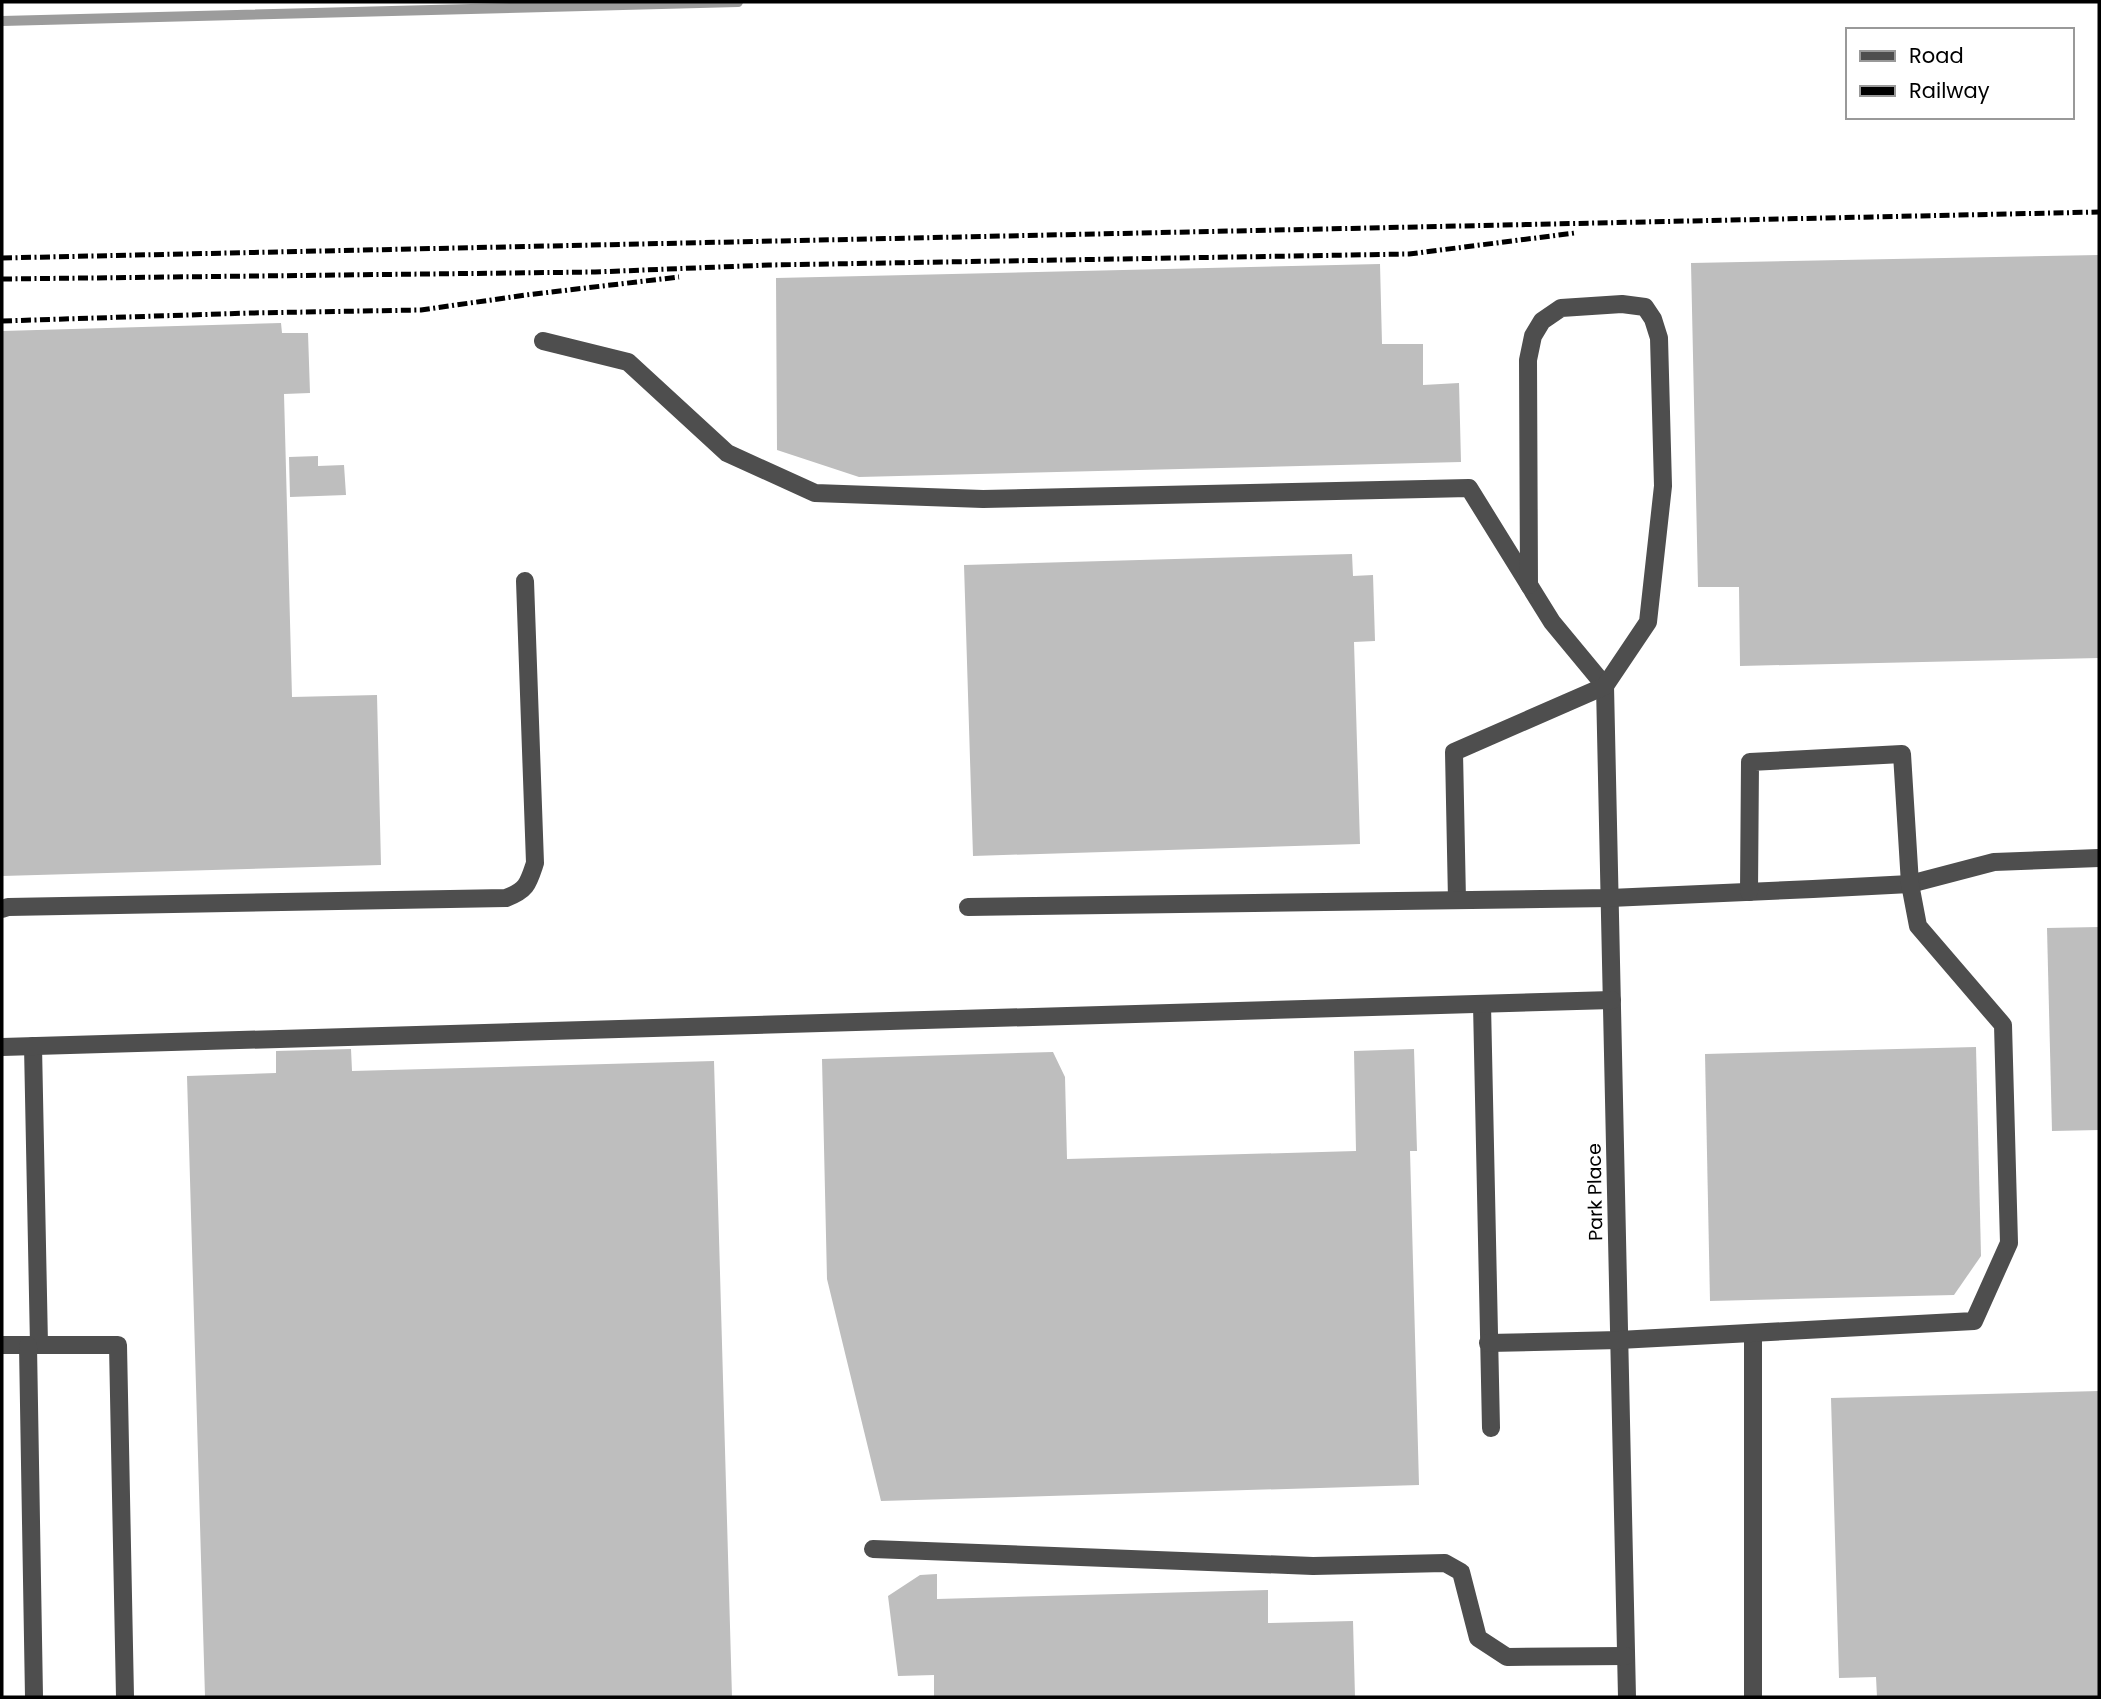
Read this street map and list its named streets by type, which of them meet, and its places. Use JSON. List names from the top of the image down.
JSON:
{
  "streets": {
    "street": ["Park Place"]
  },
  "legend": ["Road", "Railway"]
}
